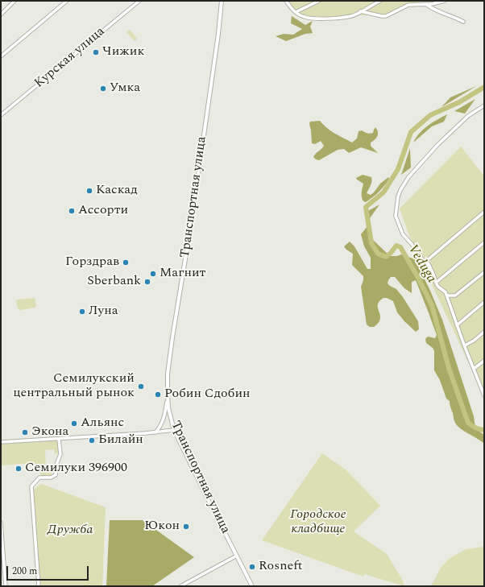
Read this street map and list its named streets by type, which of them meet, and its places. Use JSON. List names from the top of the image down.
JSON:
{
  "streets": {
    "main road": ["Транспортная улица"],
    "street": ["Курская улица"]
  },
  "water": ["Veduga"],
  "parks": ["Городское кладбище", "Дружба"],
  "places": [
    "Чижик",
    "Умка",
    "Каскад",
    "Ассорти",
    "Горздрав",
    "Магнит",
    "Sberbank",
    "Луна",
    "Семилукский центральный рынок",
    "Робин Сдобин",
    "Альянс",
    "Экона",
    "Билайн",
    "Семилуки 396900",
    "Юкон",
    "Rosneft"
  ],
  "scale_bar": "200 m"
}
